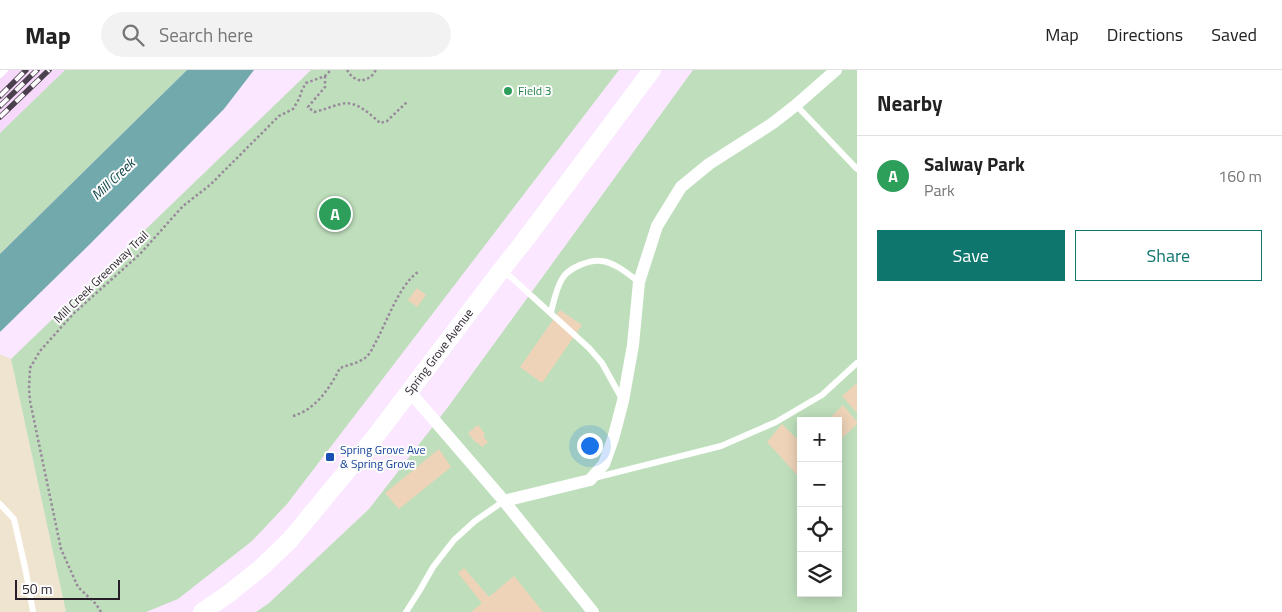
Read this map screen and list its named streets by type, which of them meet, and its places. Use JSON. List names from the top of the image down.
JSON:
{
  "streets": {
    "main road": ["Spring Grove Avenue"],
    "path": ["Mill Creek Greenway Trail"]
  },
  "water": ["Mill Creek"],
  "places": {
    "other": ["Field 3"],
    "transit": ["Spring Grove Ave & Spring Grove"]
  },
  "scale_bar": "50 m",
  "page": {
    "header": "Map",
    "search": "Search here",
    "nav": ["Map", "Directions", "Saved"],
    "heading": "Nearby",
    "list": [
      {
        "mark": "A",
        "name": "Salway Park",
        "note": "Park",
        "value": "160 m"
      }
    ],
    "pins": "A",
    "buttons": ["Save", "Share"],
    "map_buttons": ["+", "−"],
    "scale": "50 m"
  }
}
